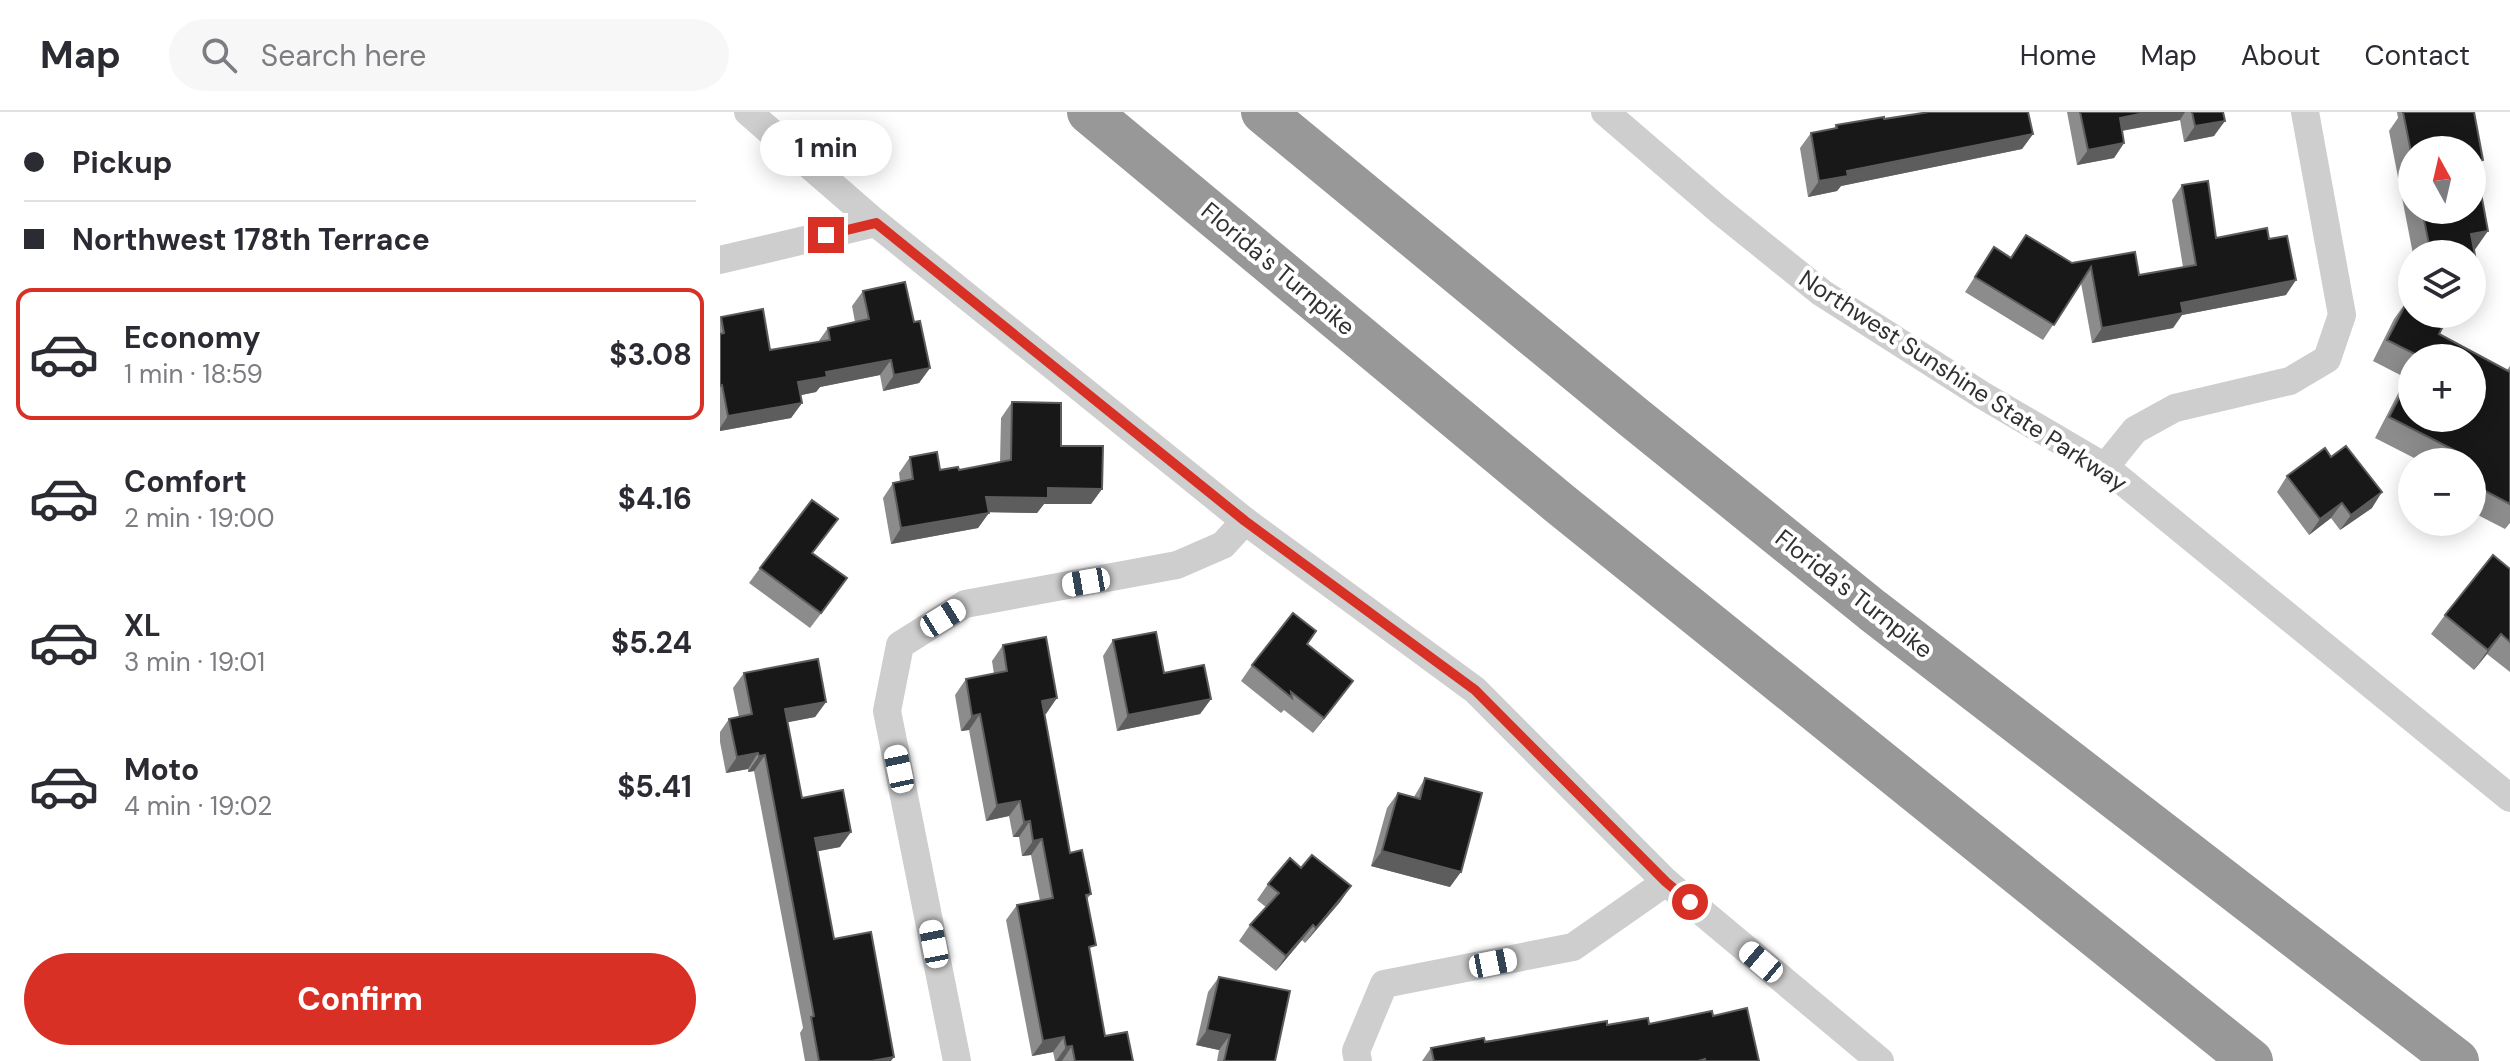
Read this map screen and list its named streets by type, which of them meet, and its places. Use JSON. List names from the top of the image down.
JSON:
{
  "streets": {
    "highway": ["Florida's Turnpike"],
    "street": ["Northwest Sunshine State Parkway"]
  },
  "north": "top",
  "page": {
    "header": "Map",
    "search": "Search here",
    "nav": [
      "Home",
      "Map",
      "About",
      "Contact"
    ],
    "banner": ["Pickup", "Northwest 178th Terrace"],
    "bubble": "1 min",
    "map_buttons": ["+", "−"],
    "list": [
      {
        "name": "Economy",
        "note": "1 min · 18:59",
        "value": "$3.08"
      },
      {
        "name": "Comfort",
        "note": "2 min · 19:00",
        "value": "$4.16"
      },
      {
        "name": "XL",
        "note": "3 min · 19:01",
        "value": "$5.24"
      },
      {
        "name": "Moto",
        "note": "4 min · 19:02",
        "value": "$5.41"
      }
    ],
    "buttons": "Confirm"
  }
}
